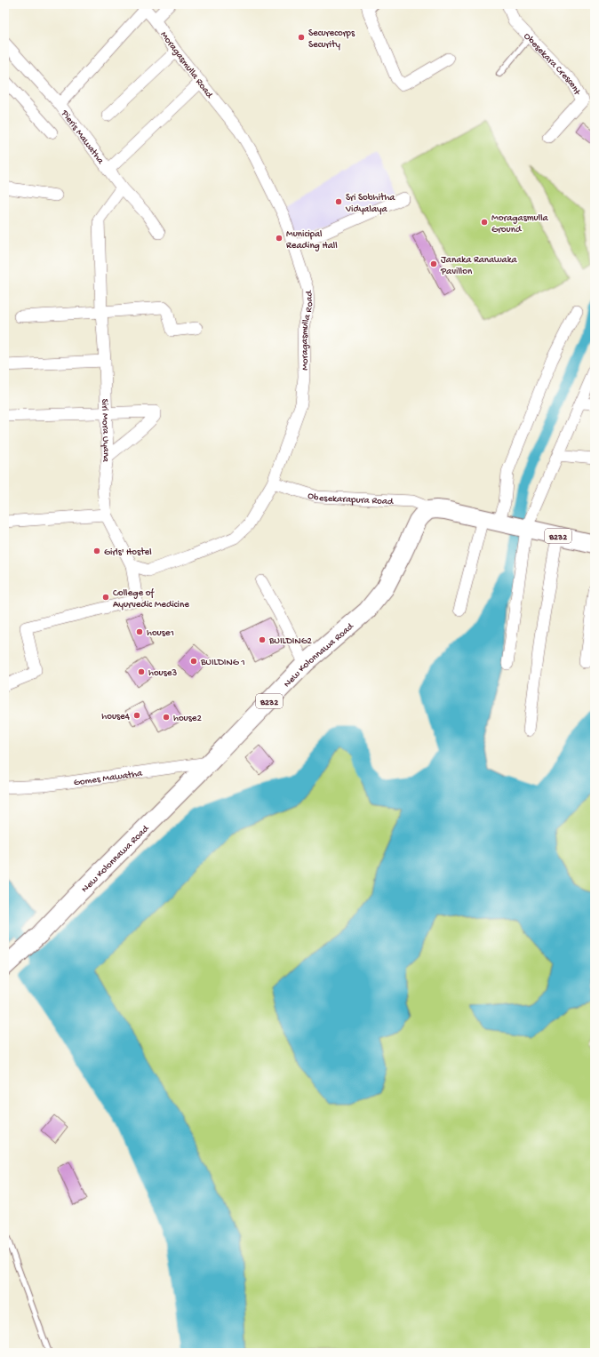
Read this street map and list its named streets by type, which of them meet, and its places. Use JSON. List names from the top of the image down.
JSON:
{
  "streets": {
    "main road": ["B232", "New Kolonnawa Road"],
    "street": [
      "Moragasmulla Road",
      "Obesekara Crescent",
      "Pieris Mawatha",
      "Siri Mora Uyana",
      "Obesekarapura Road",
      "Gomes Mawatha"
    ]
  },
  "crossings": [
    ["Moragasmulla Road", "Siri Mora Uyana"],
    ["Moragasmulla Road", "Obesekarapura Road"],
    ["Pieris Mawatha", "Siri Mora Uyana"],
    ["Obesekarapura Road", "B232"],
    ["Obesekarapura Road", "New Kolonnawa Road"],
    ["B232", "New Kolonnawa Road"],
    ["New Kolonnawa Road", "Gomes Mawatha"]
  ],
  "places": [
    "Securecorps Security",
    "Sri Sobhitha Vidyalaya",
    "Moragasmulla Ground",
    "Municipal Reading Hall",
    "Janaka Ranawaka Pavillon",
    "Girls' Hostel",
    "College of Ayurvedic Medicine",
    "house1",
    "BUILDING2",
    "BUILDING 1",
    "house3",
    "house4",
    "house2"
  ]
}
